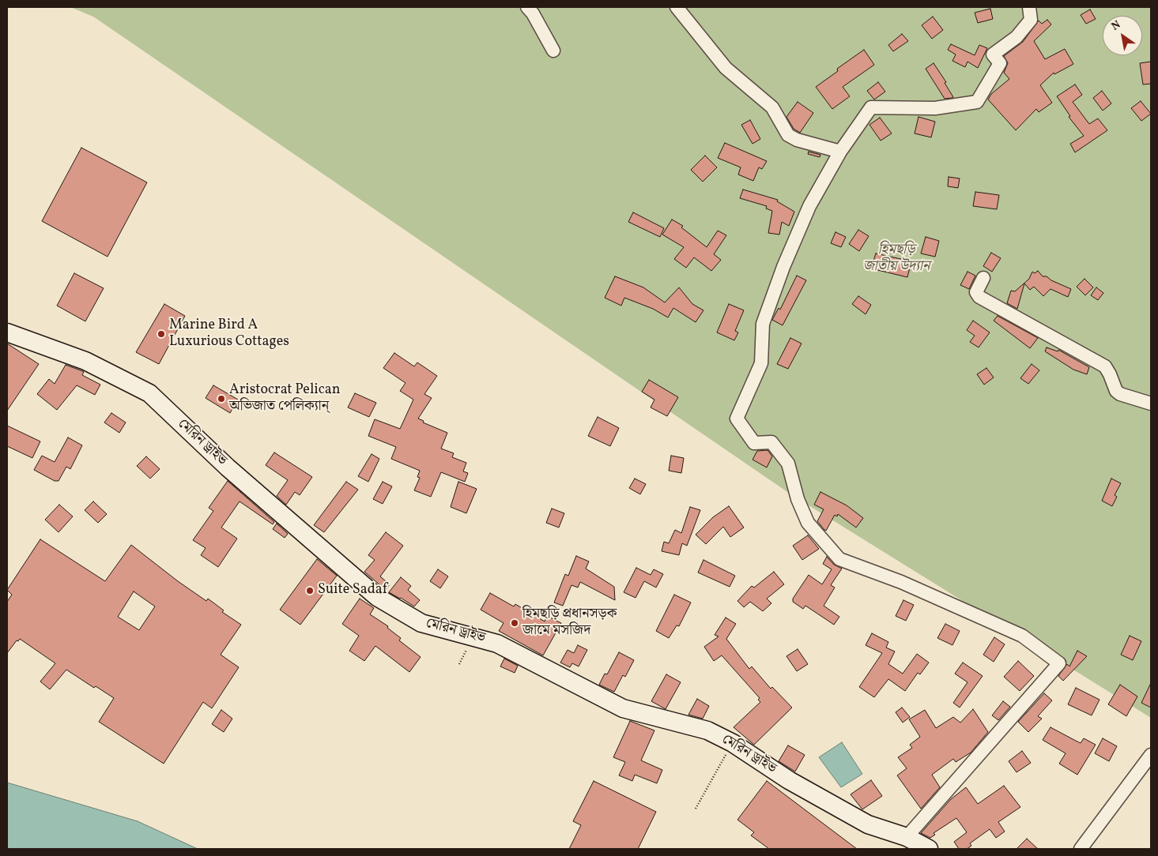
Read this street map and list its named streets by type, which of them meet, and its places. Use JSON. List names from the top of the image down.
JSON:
{
  "streets": {
    "main road": ["মেরিন ড্রাইভ"]
  },
  "parks": ["হিমছড়ি জাতীয় উদ্যান"],
  "places": [
    "Marine Bird A Luxurious Cottages",
    "Aristocrat Pelican অভিজাত পেলিক্যান্",
    "Suite Sadaf",
    "হিমছড়ি প্রধানসড়ক জামে মসজিদ"
  ],
  "north": "top left"
}
